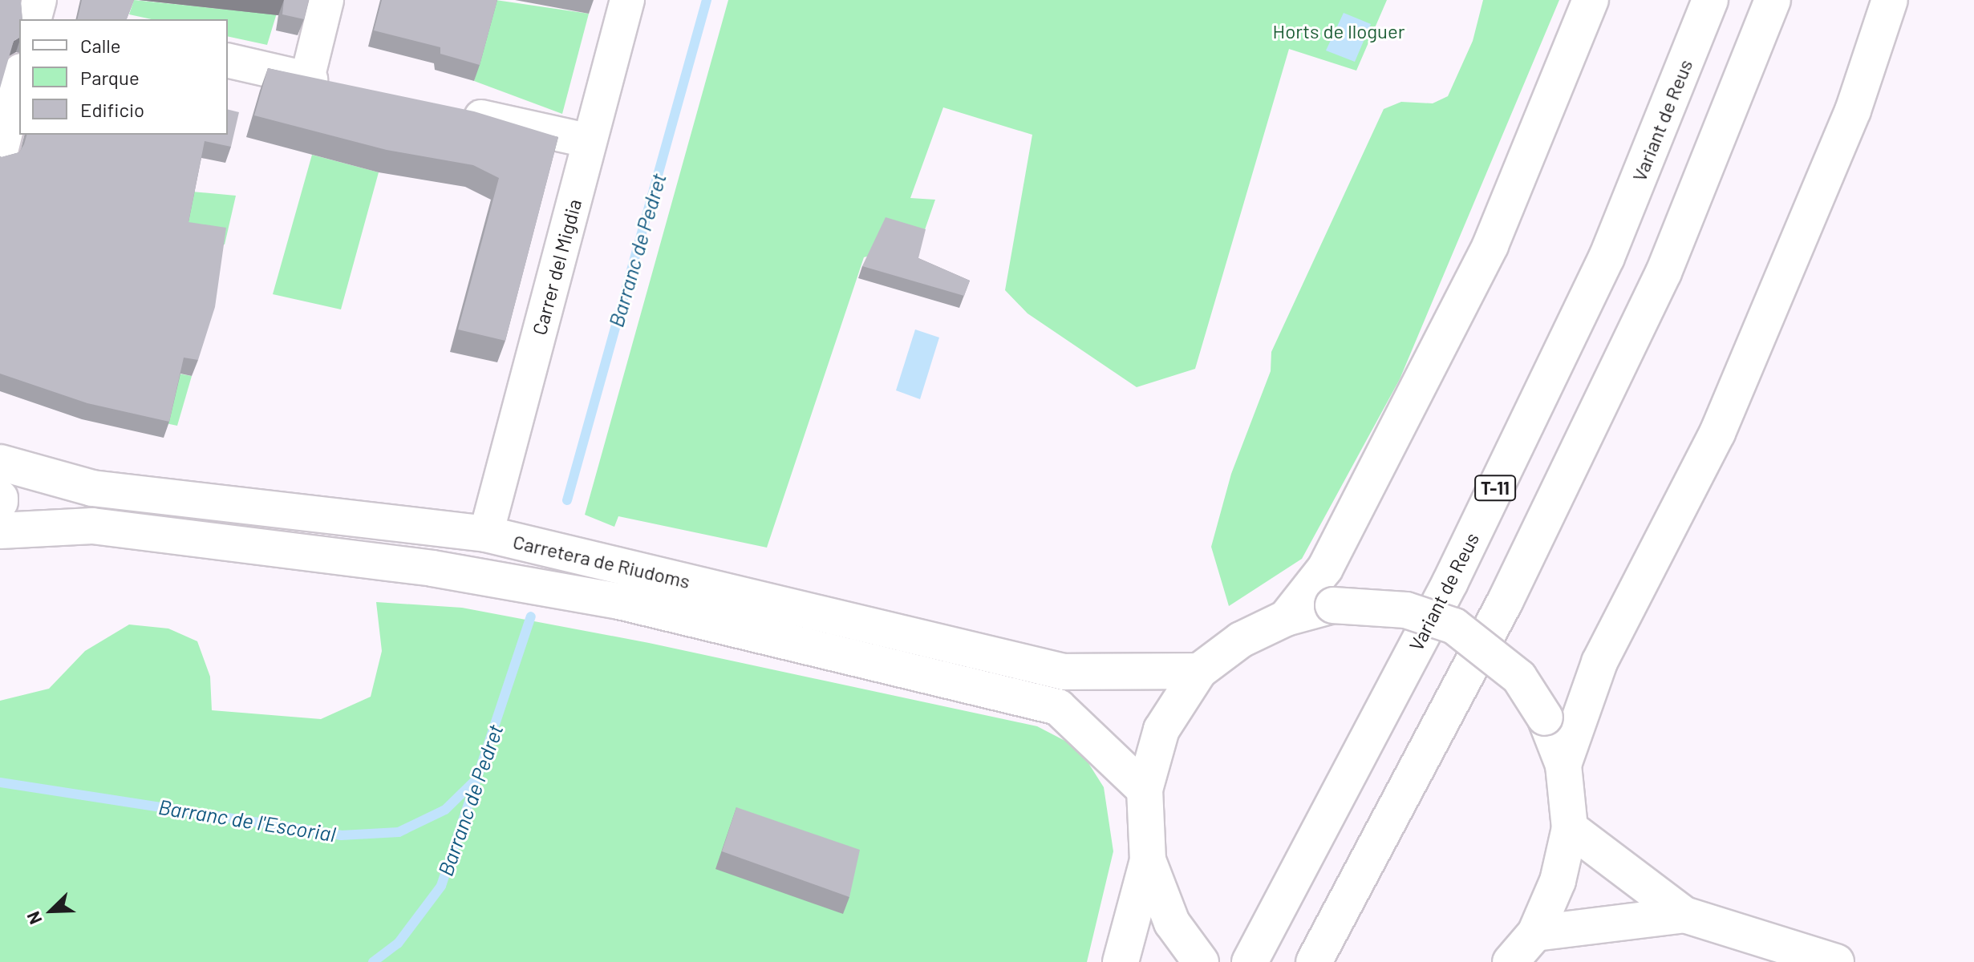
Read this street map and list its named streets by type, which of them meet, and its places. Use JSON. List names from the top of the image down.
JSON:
{
  "streets": {
    "main road": ["Variant de Reus", "T-11", "Carretera de Riudoms"],
    "street": ["Carrer del Migdia"]
  },
  "crossings": [
    ["Carrer del Migdia", "Carretera de Riudoms"]
  ],
  "water": ["Barranc de Pedret", "Barranc de l'Escorial"],
  "parks": ["Horts de lloguer"],
  "legend": ["Calle", "Parque", "Edificio"],
  "north": "bottom left"
}
